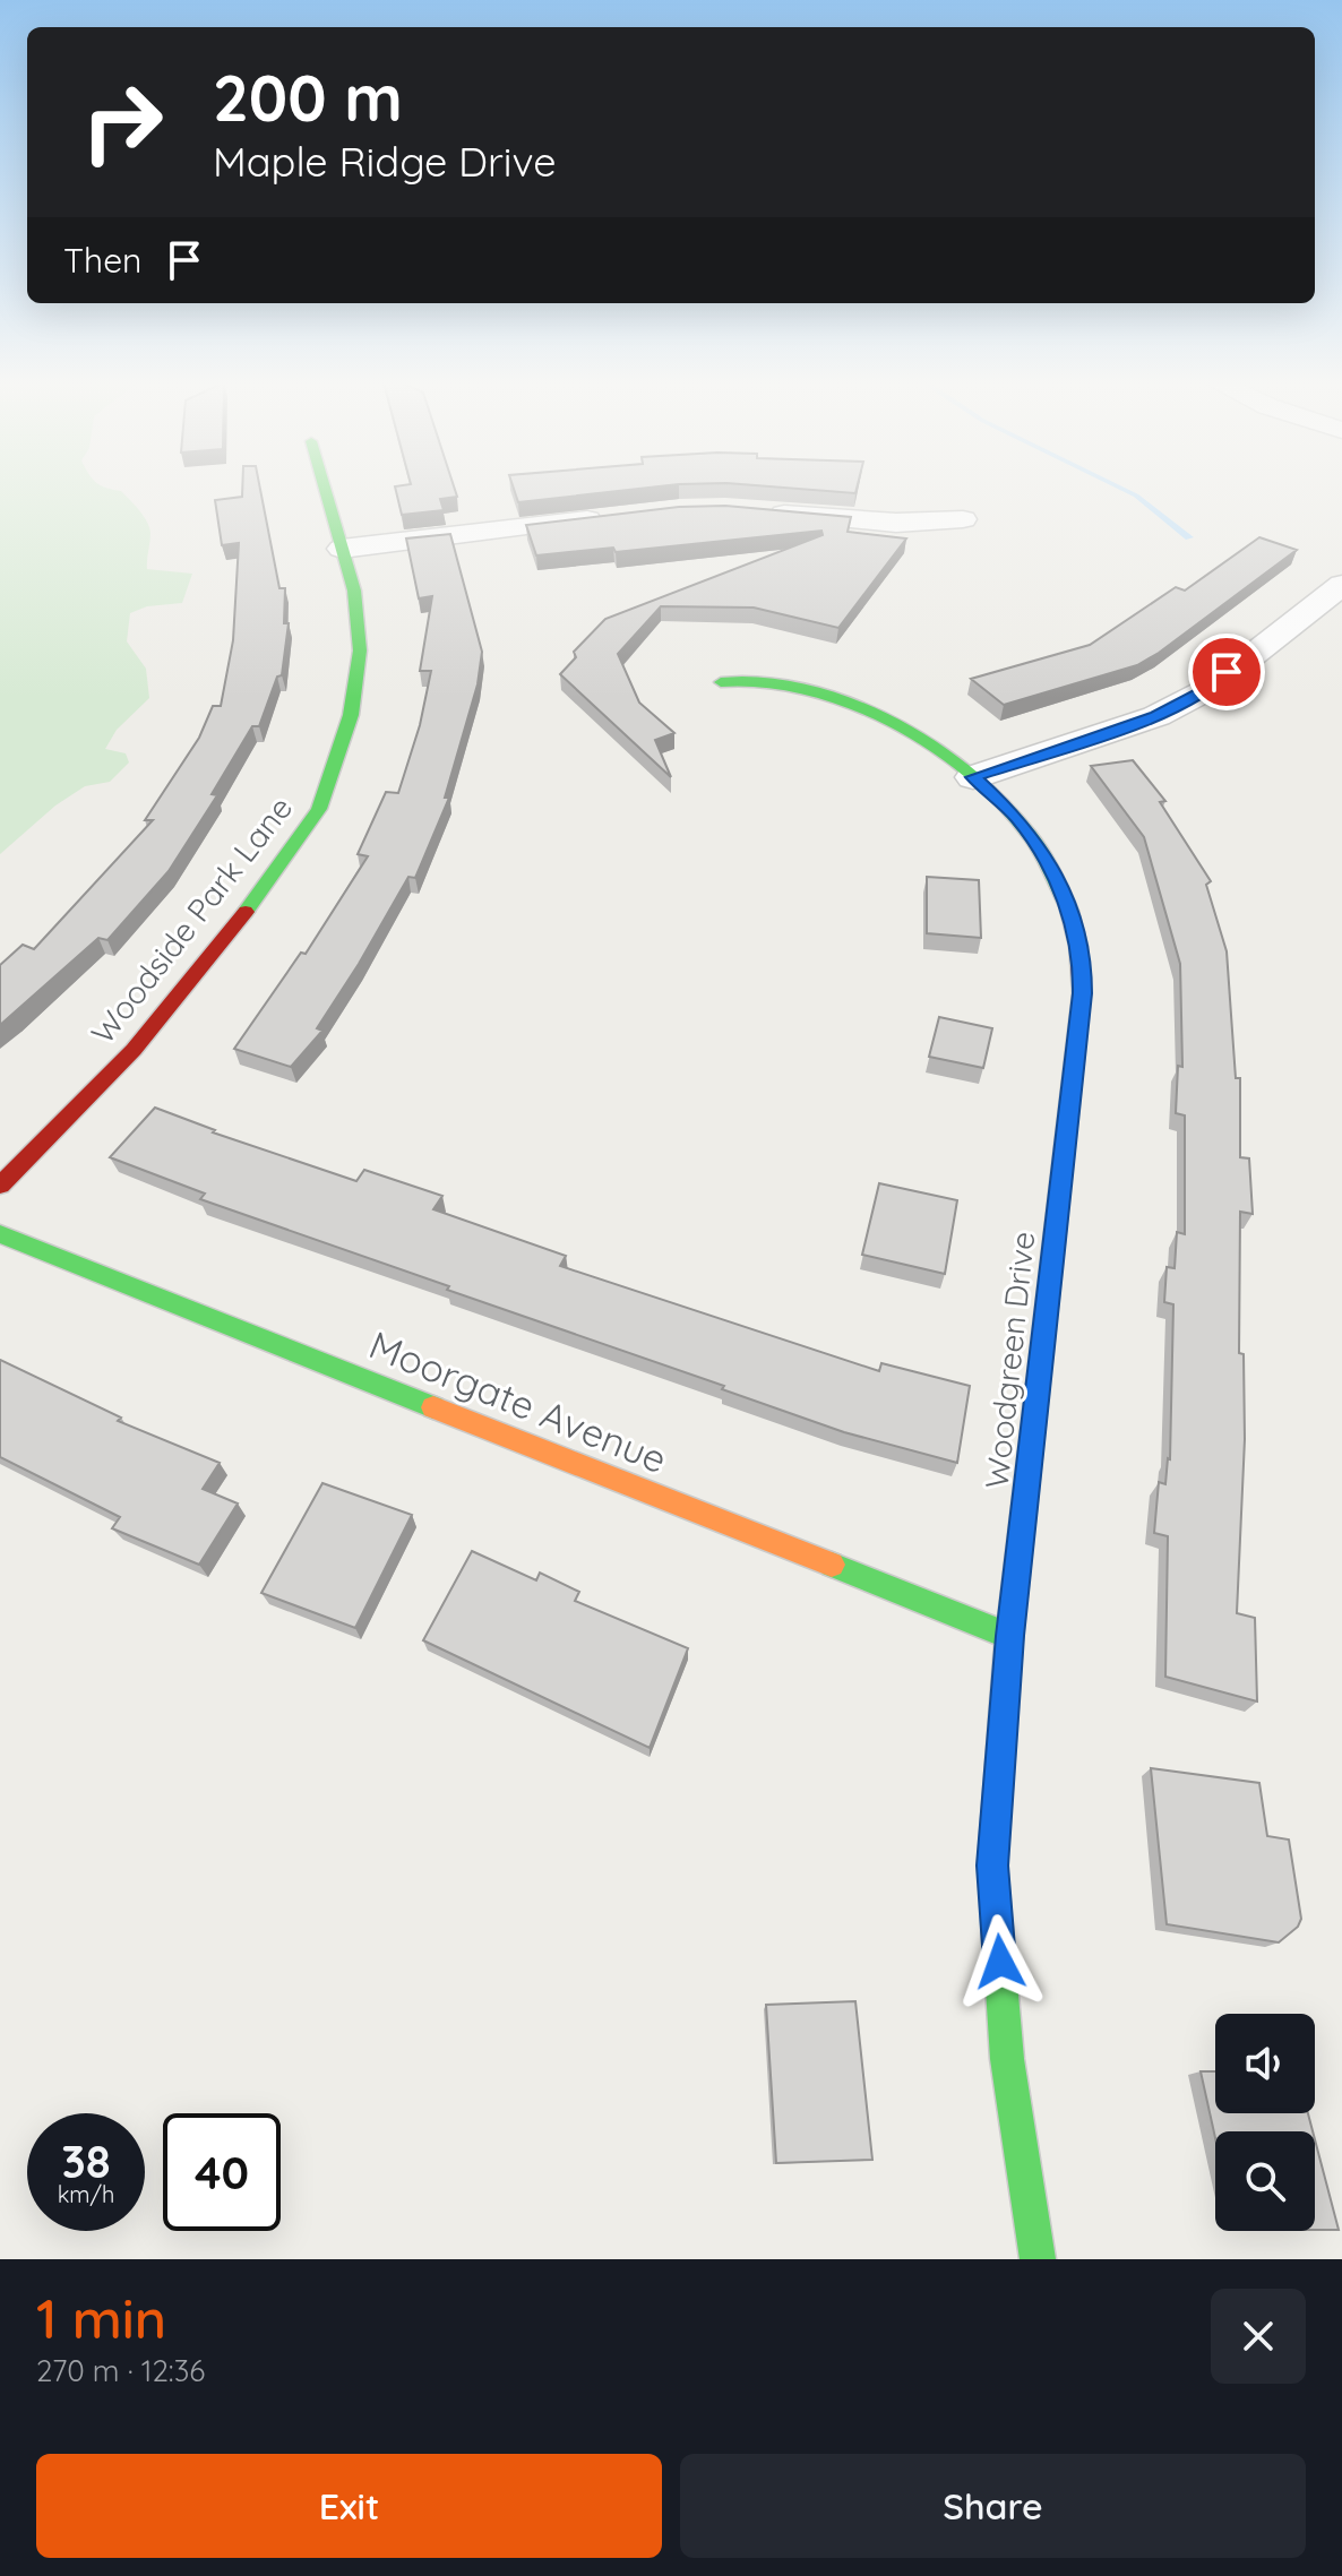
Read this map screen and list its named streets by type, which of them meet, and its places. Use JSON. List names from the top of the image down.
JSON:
{
  "streets": {
    "street": ["Woodside Park Lane", "Woodgreen Drive", "Moorgate Avenue"]
  },
  "crossings": [
    ["Woodgreen Drive", "Moorgate Avenue"]
  ],
  "page": {
    "turn": ["200 m", "Maple Ridge Drive"],
    "then": "Then",
    "speed": "38 km/h",
    "limit": "40",
    "heading": ["1 min", "270 m · 12:36"],
    "buttons": ["Exit", "Share"]
  }
}
